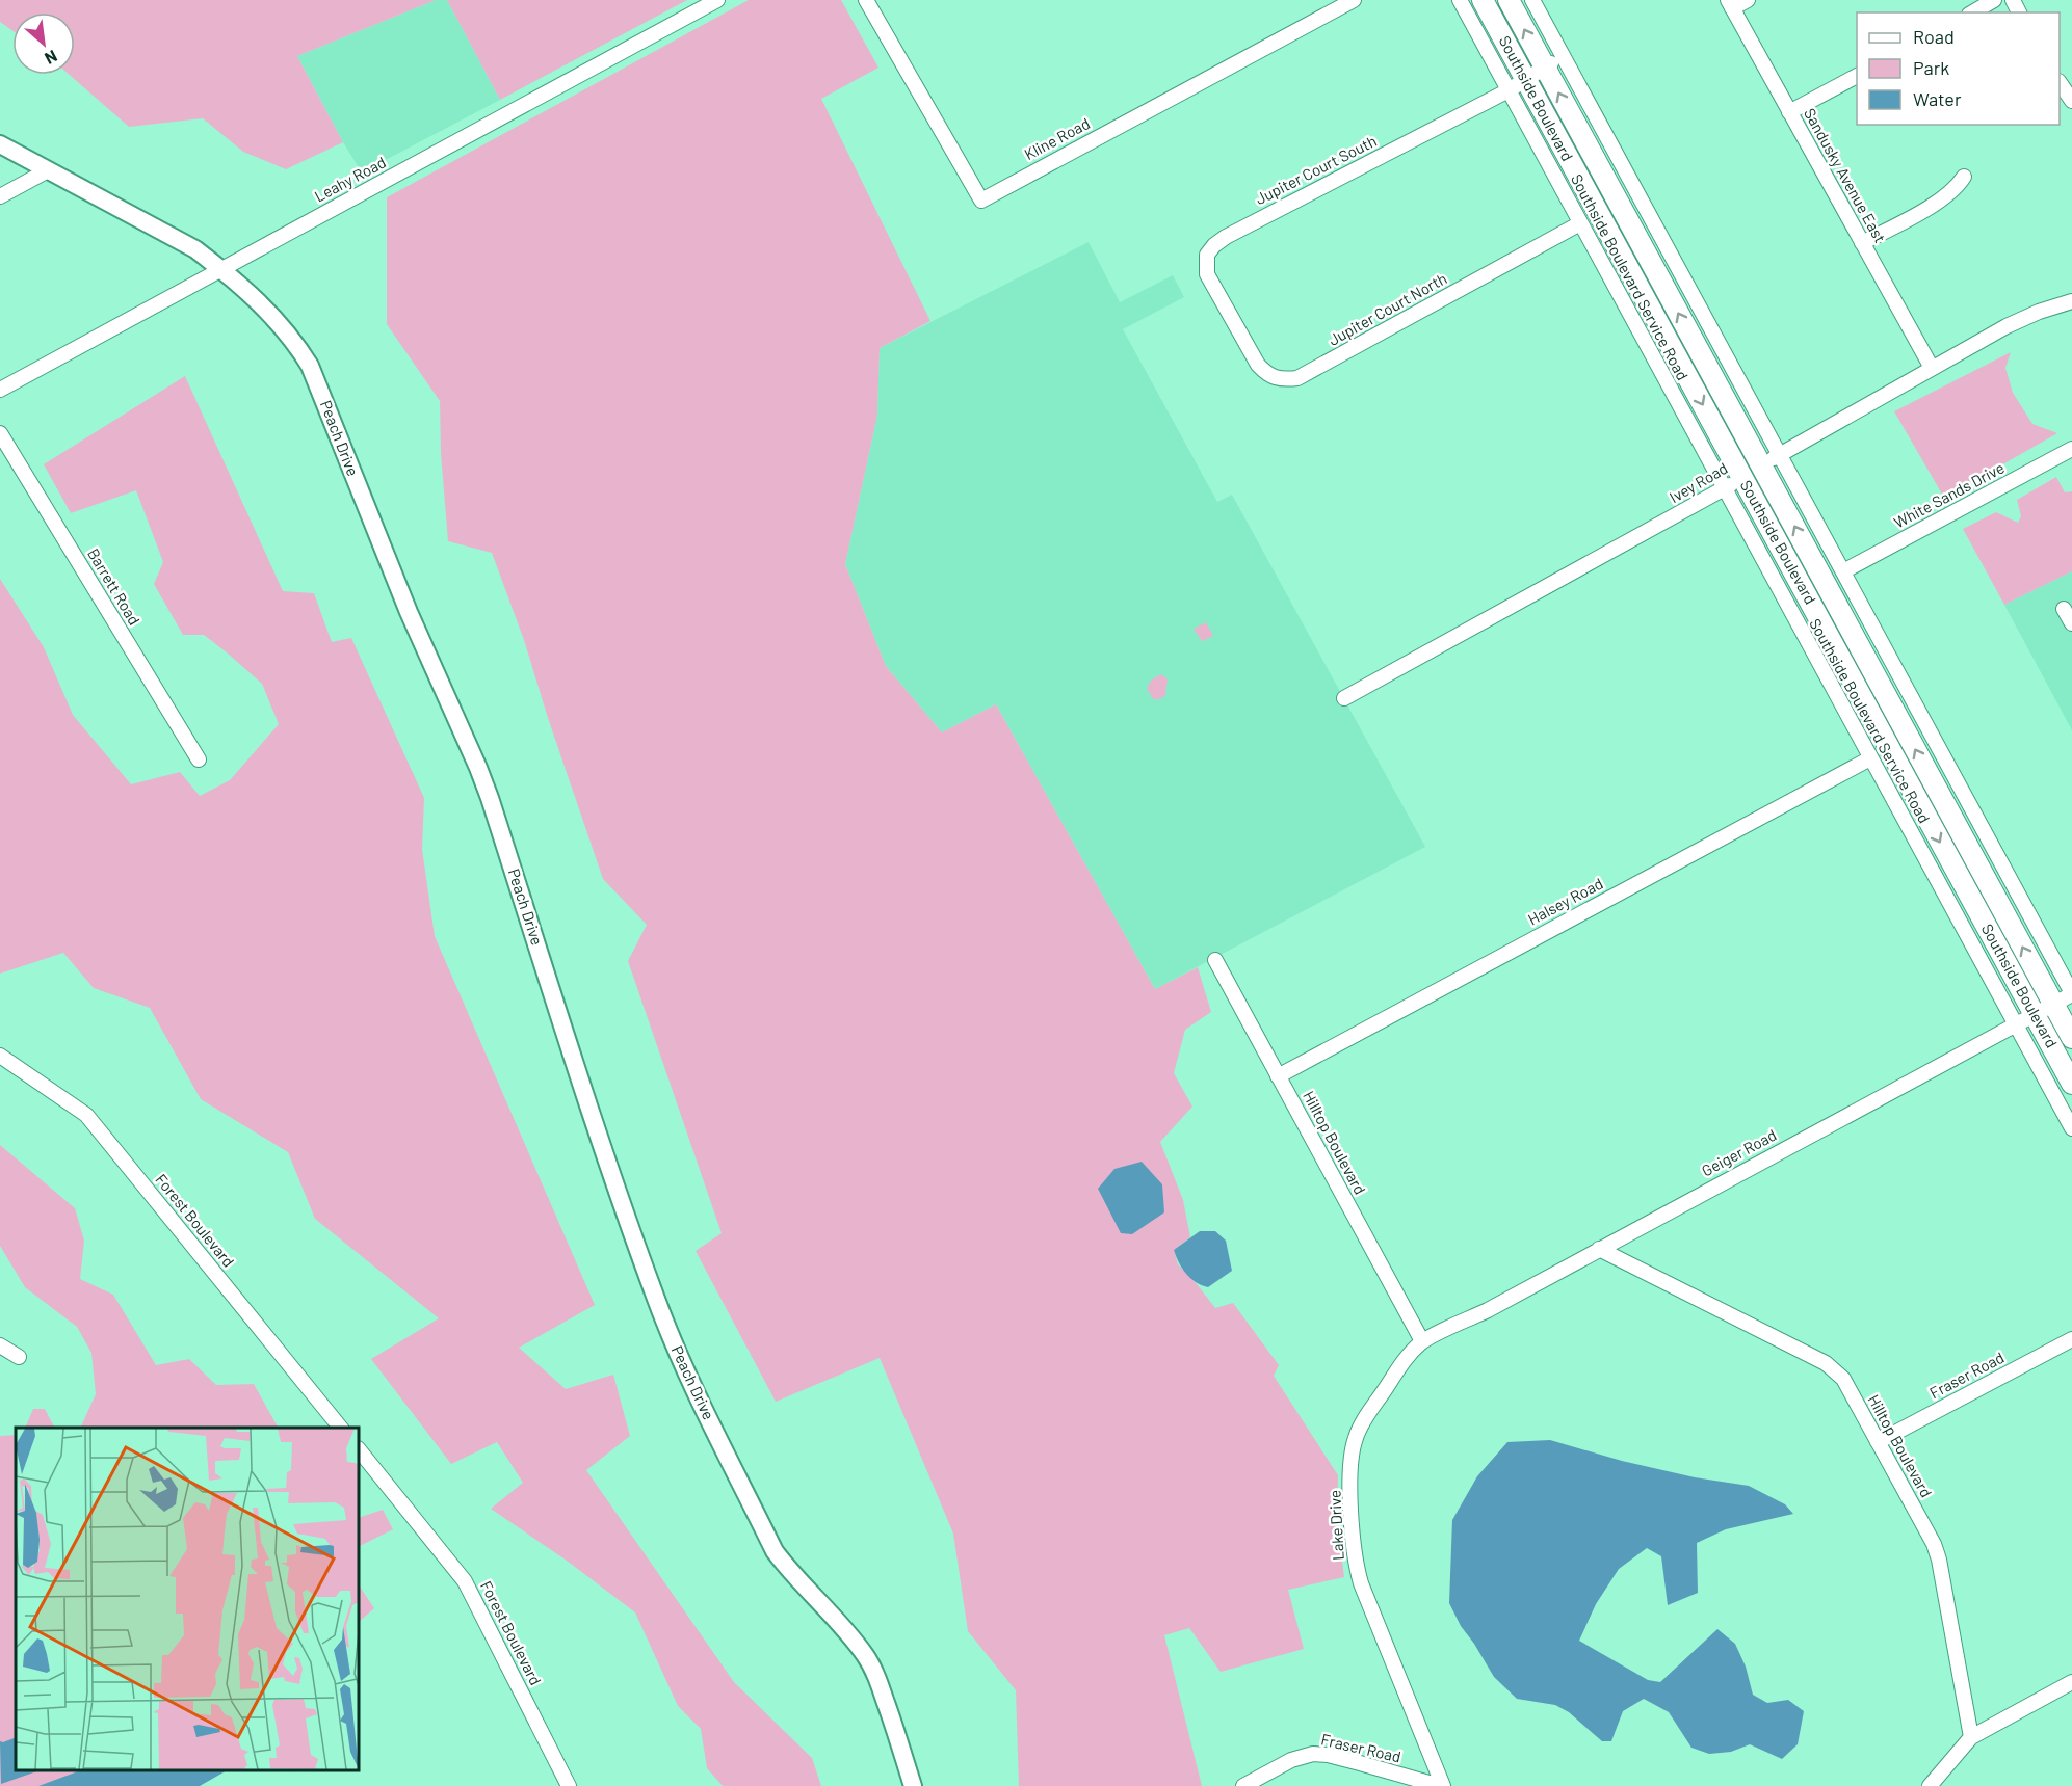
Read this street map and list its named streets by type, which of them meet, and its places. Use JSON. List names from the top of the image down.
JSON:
{
  "streets": {
    "highway": ["Southside Boulevard"],
    "main road": ["Peach Drive"],
    "street": [
      "Kline Road",
      "Jupiter Court South",
      "Sandusky Avenue East",
      "Leahy Road",
      "Southside Boulevard Service Road",
      "Jupiter Court North",
      "Ivey Road",
      "White Sands Drive",
      "Barrett Road",
      "Halsey Road",
      "Hilltop Boulevard",
      "Geiger Road",
      "Forest Boulevard",
      "Fraser Road",
      "Lake Drive"
    ]
  },
  "crossings": [
    ["Southside Boulevard", "Jupiter Court South"],
    ["Southside Boulevard", "Ivey Road"],
    ["Southside Boulevard", "Geiger Road"],
    ["Jupiter Court South", "Southside Boulevard Service Road"],
    ["Jupiter Court South", "Jupiter Court North"],
    ["Sandusky Avenue East", "Ivey Road"],
    ["Leahy Road", "Peach Drive"],
    ["Southside Boulevard Service Road", "Jupiter Court North"],
    ["Southside Boulevard Service Road", "Ivey Road"],
    ["Southside Boulevard Service Road", "Halsey Road"],
    ["Southside Boulevard Service Road", "Geiger Road"],
    ["Halsey Road", "Hilltop Boulevard"],
    ["Hilltop Boulevard", "Geiger Road"],
    ["Hilltop Boulevard", "Fraser Road"],
    ["Hilltop Boulevard", "Lake Drive"],
    ["Geiger Road", "Lake Drive"],
    ["Fraser Road", "Lake Drive"]
  ],
  "legend": ["Road", "Park", "Water"],
  "north": "bottom right"
}
